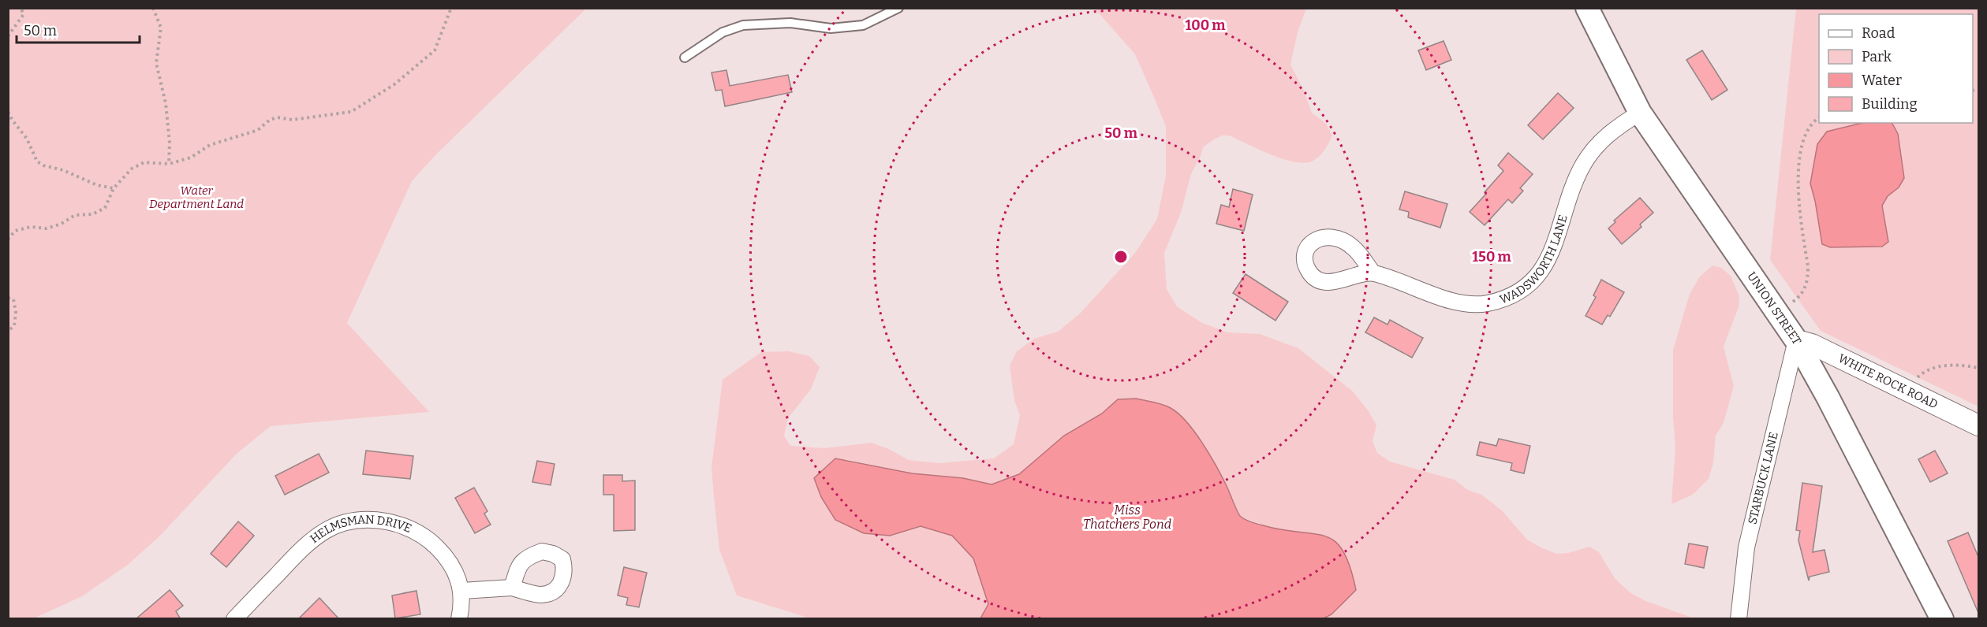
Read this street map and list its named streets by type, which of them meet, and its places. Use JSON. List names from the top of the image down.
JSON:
{
  "streets": {
    "main road": ["UNION STREET"],
    "street": [
      "WADSWORTH LANE",
      "WHITE ROCK ROAD",
      "STARBUCK LANE",
      "HELMSMAN DRIVE"
    ]
  },
  "crossings": [
    ["WADSWORTH LANE", "UNION STREET"],
    ["UNION STREET", "WHITE ROCK ROAD"],
    ["UNION STREET", "STARBUCK LANE"],
    ["WHITE ROCK ROAD", "STARBUCK LANE"]
  ],
  "water": ["Miss Thatchers Pond"],
  "parks": ["Water Department Land"],
  "legend": [
    "Road",
    "Park",
    "Water",
    "Building"
  ],
  "scale_bar": "50 m",
  "rings": ["100 m", "50 m", "150 m"]
}
